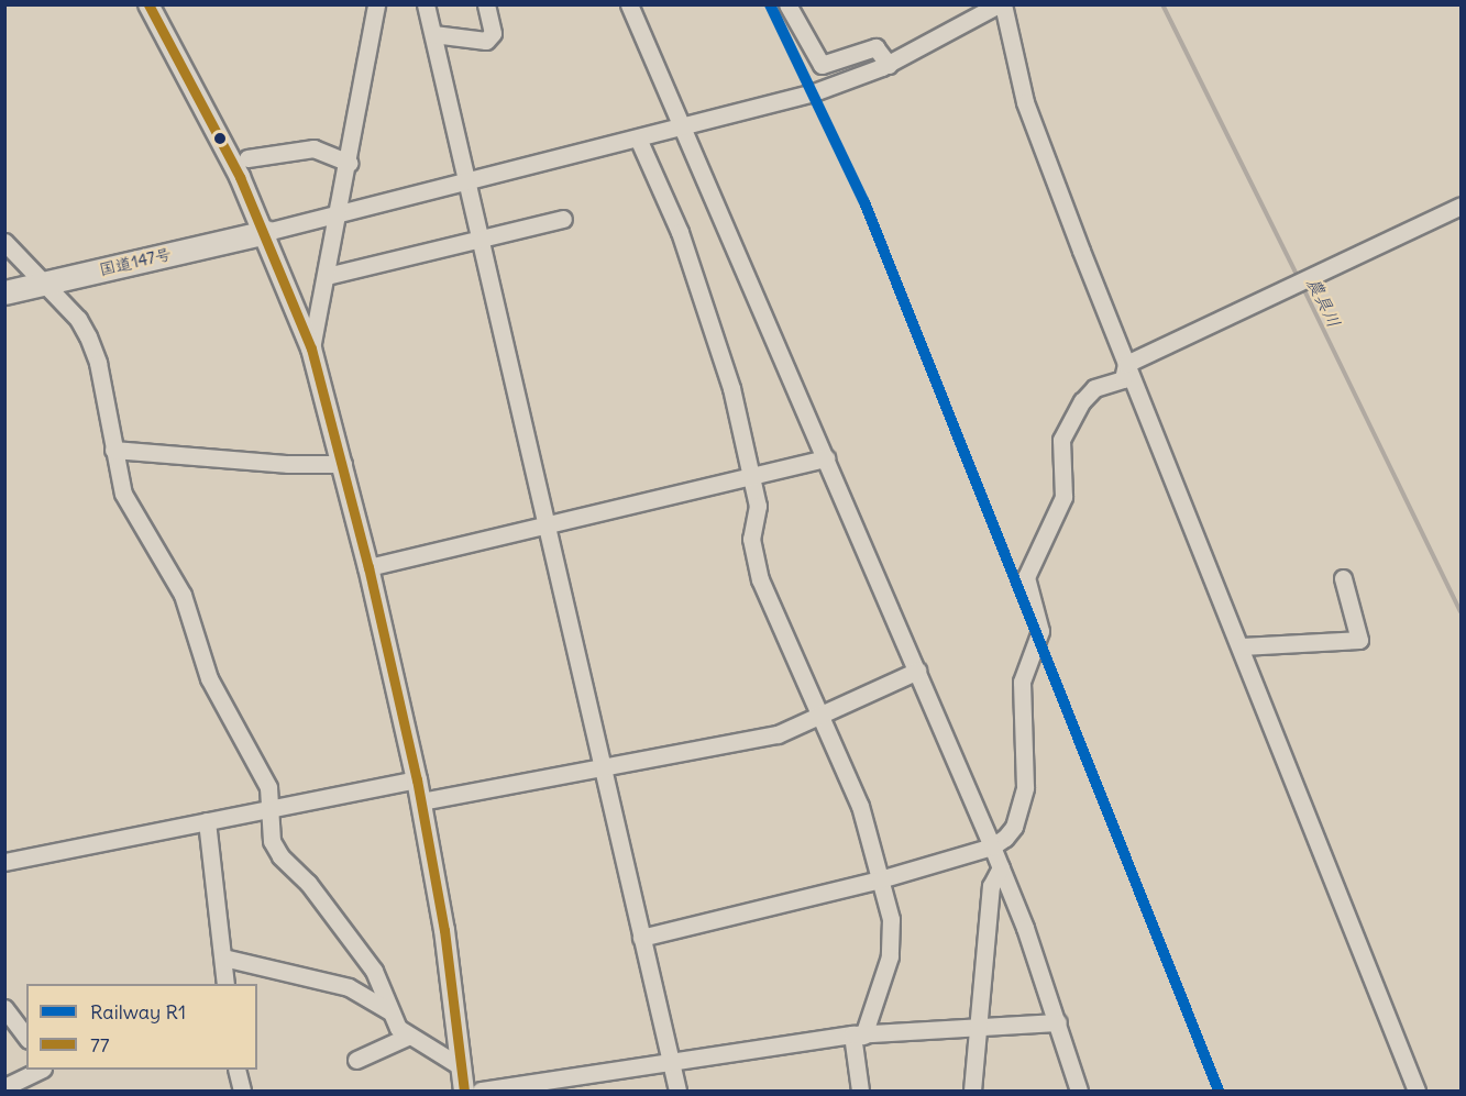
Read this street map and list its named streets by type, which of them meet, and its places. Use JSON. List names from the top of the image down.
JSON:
{
  "streets": {
    "highway": ["国道147号"]
  },
  "water": ["農具川"],
  "lines": ["rail line R1", "transit line 77"],
  "legend": ["Railway R1", "77"]
}
